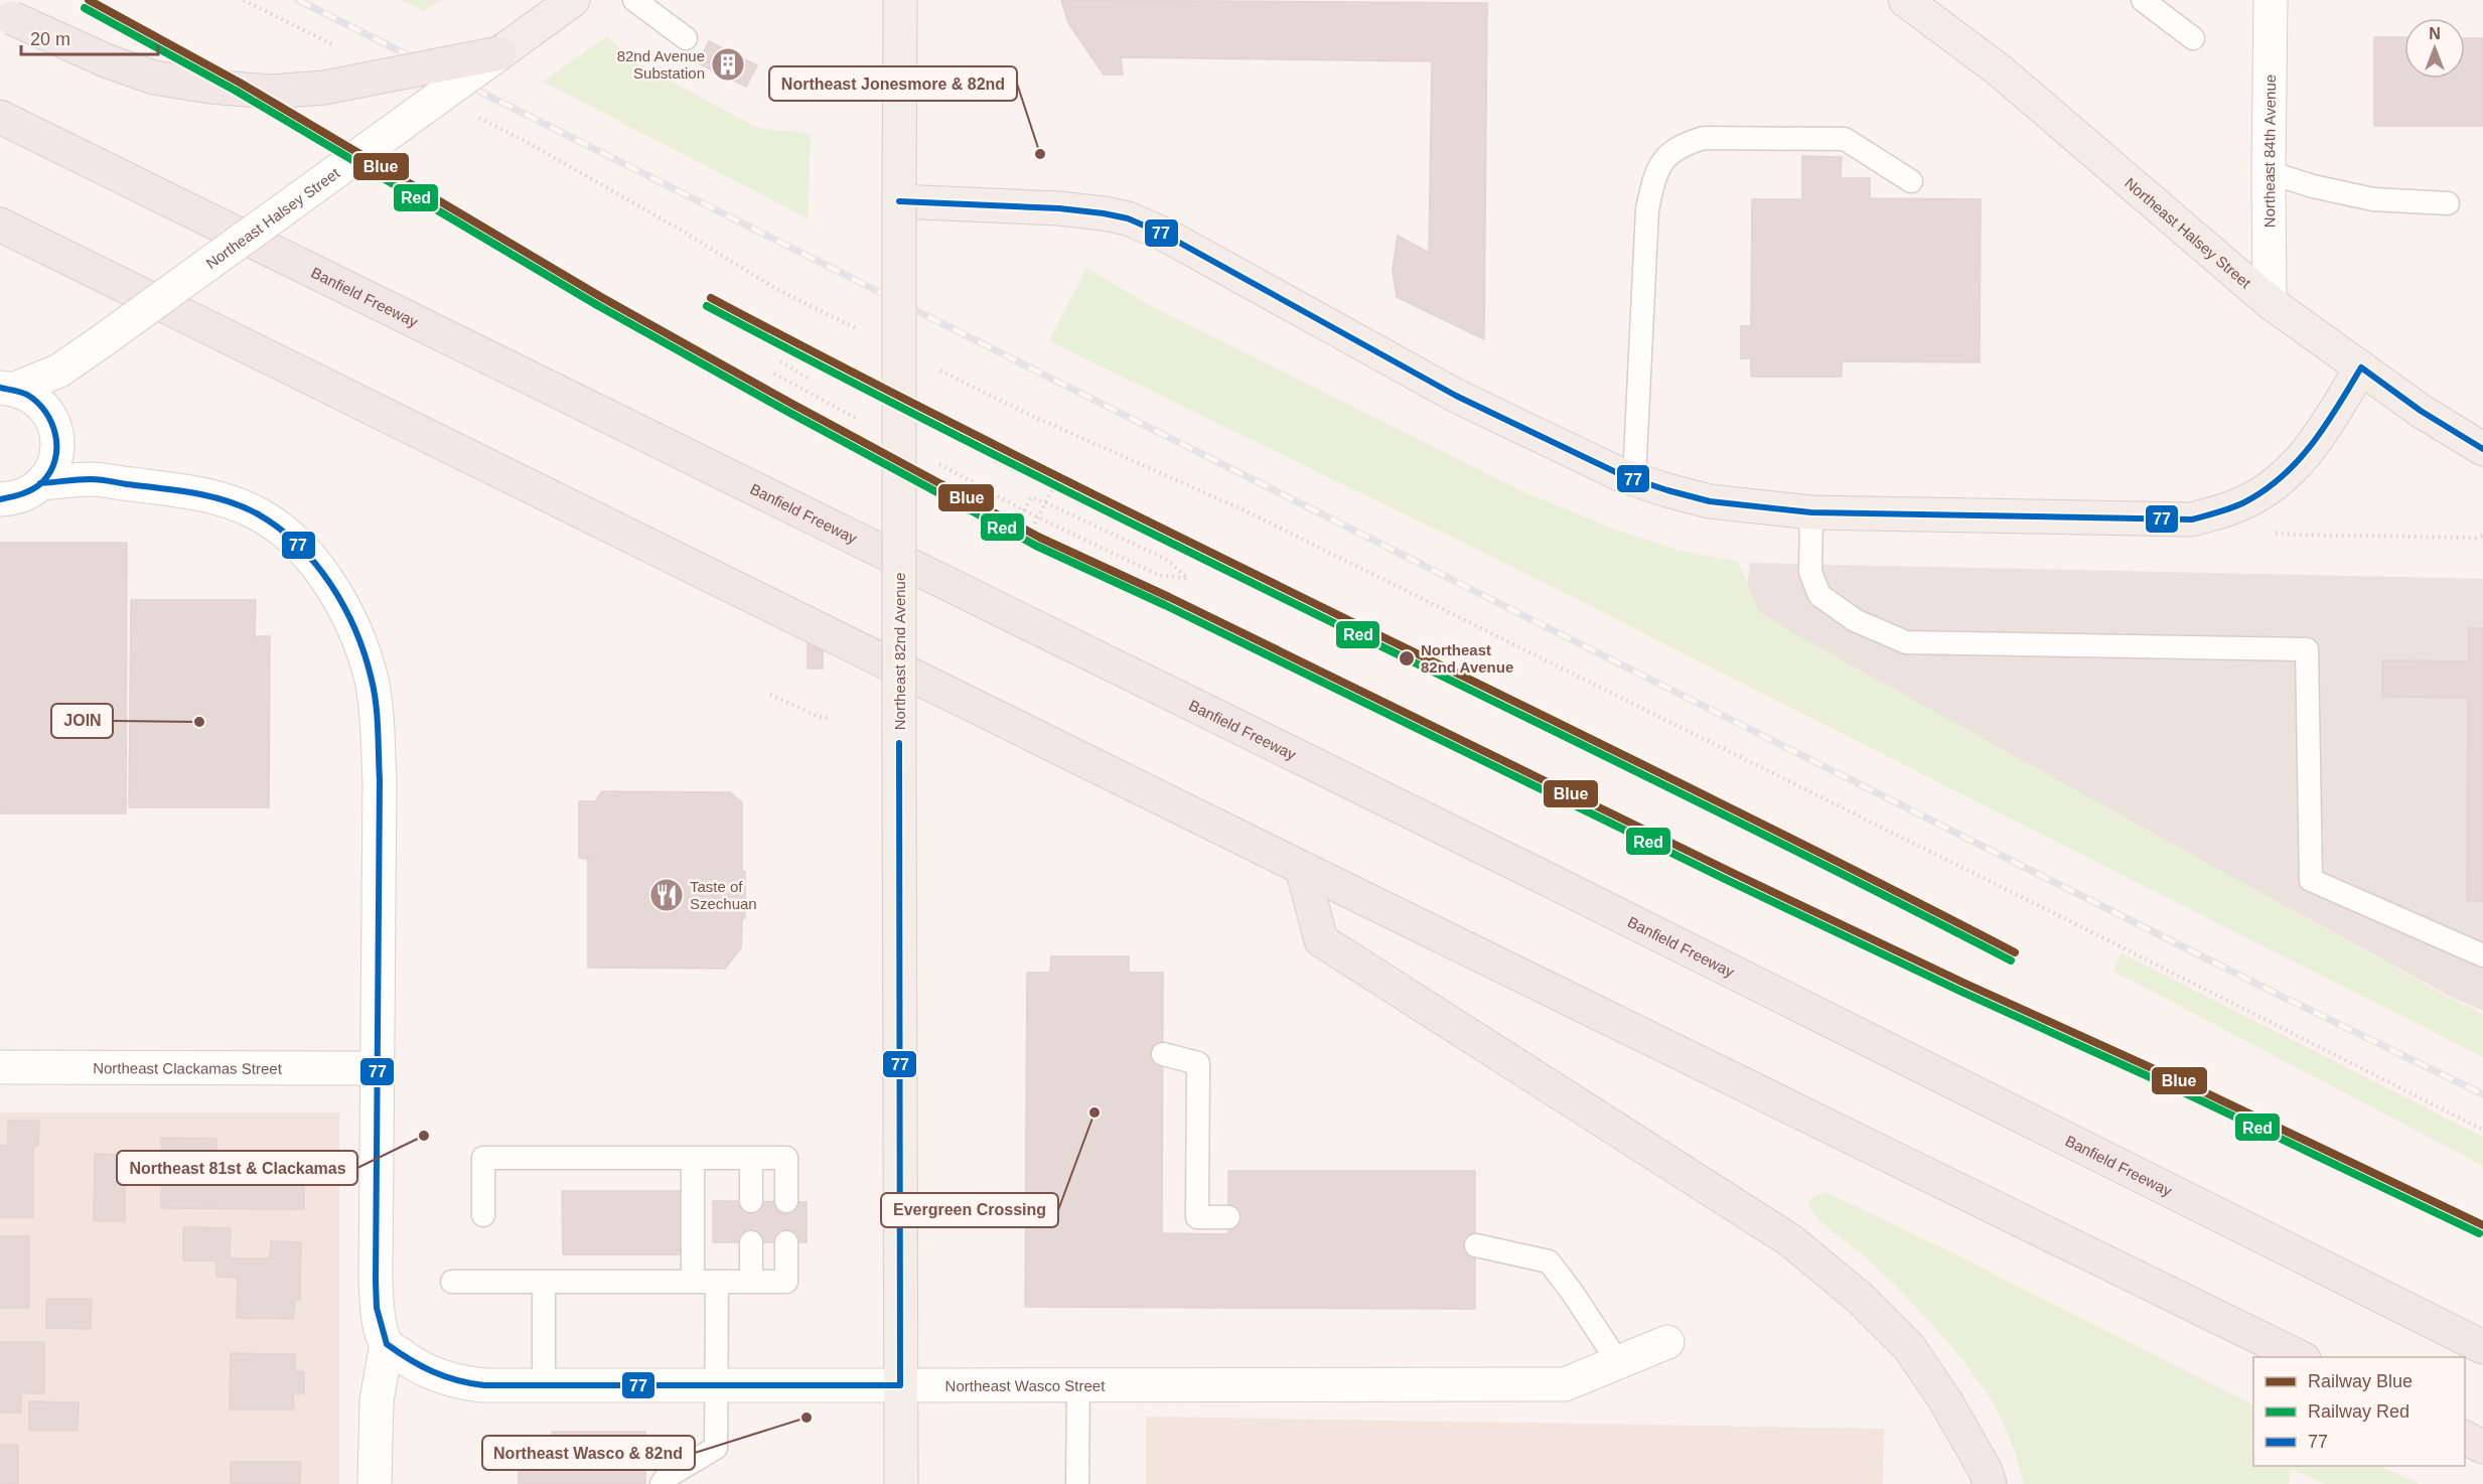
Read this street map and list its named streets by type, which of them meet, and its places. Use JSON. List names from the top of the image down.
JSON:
{
  "streets": {
    "highway": ["Banfield Freeway"],
    "main road": [
      "Northeast 84th Avenue",
      "Northeast Halsey Street",
      "Northeast 82nd Avenue",
      "Northeast Clackamas Street",
      "Northeast Wasco Street"
    ]
  },
  "crossings": [
    ["Northeast 84th Avenue", "Northeast Halsey Street"],
    ["Northeast 82nd Avenue", "Northeast Wasco Street"]
  ],
  "places": {
    "building": ["82nd Avenue Substation"],
    "other": [
      "Northeast Jonesmore & 82nd",
      "Northeast 82nd Avenue",
      "JOIN",
      "Evergreen Crossing",
      "Northeast 81st & Clackamas",
      "Northeast Wasco & 82nd"
    ],
    "restaurant": ["Taste of Szechuan"]
  },
  "lines": ["rail line Blue", "rail line Red", "transit line 77"],
  "legend": ["Railway Blue", "Railway Red", "77"],
  "scale_bar": "20 m",
  "north": "top"
}
